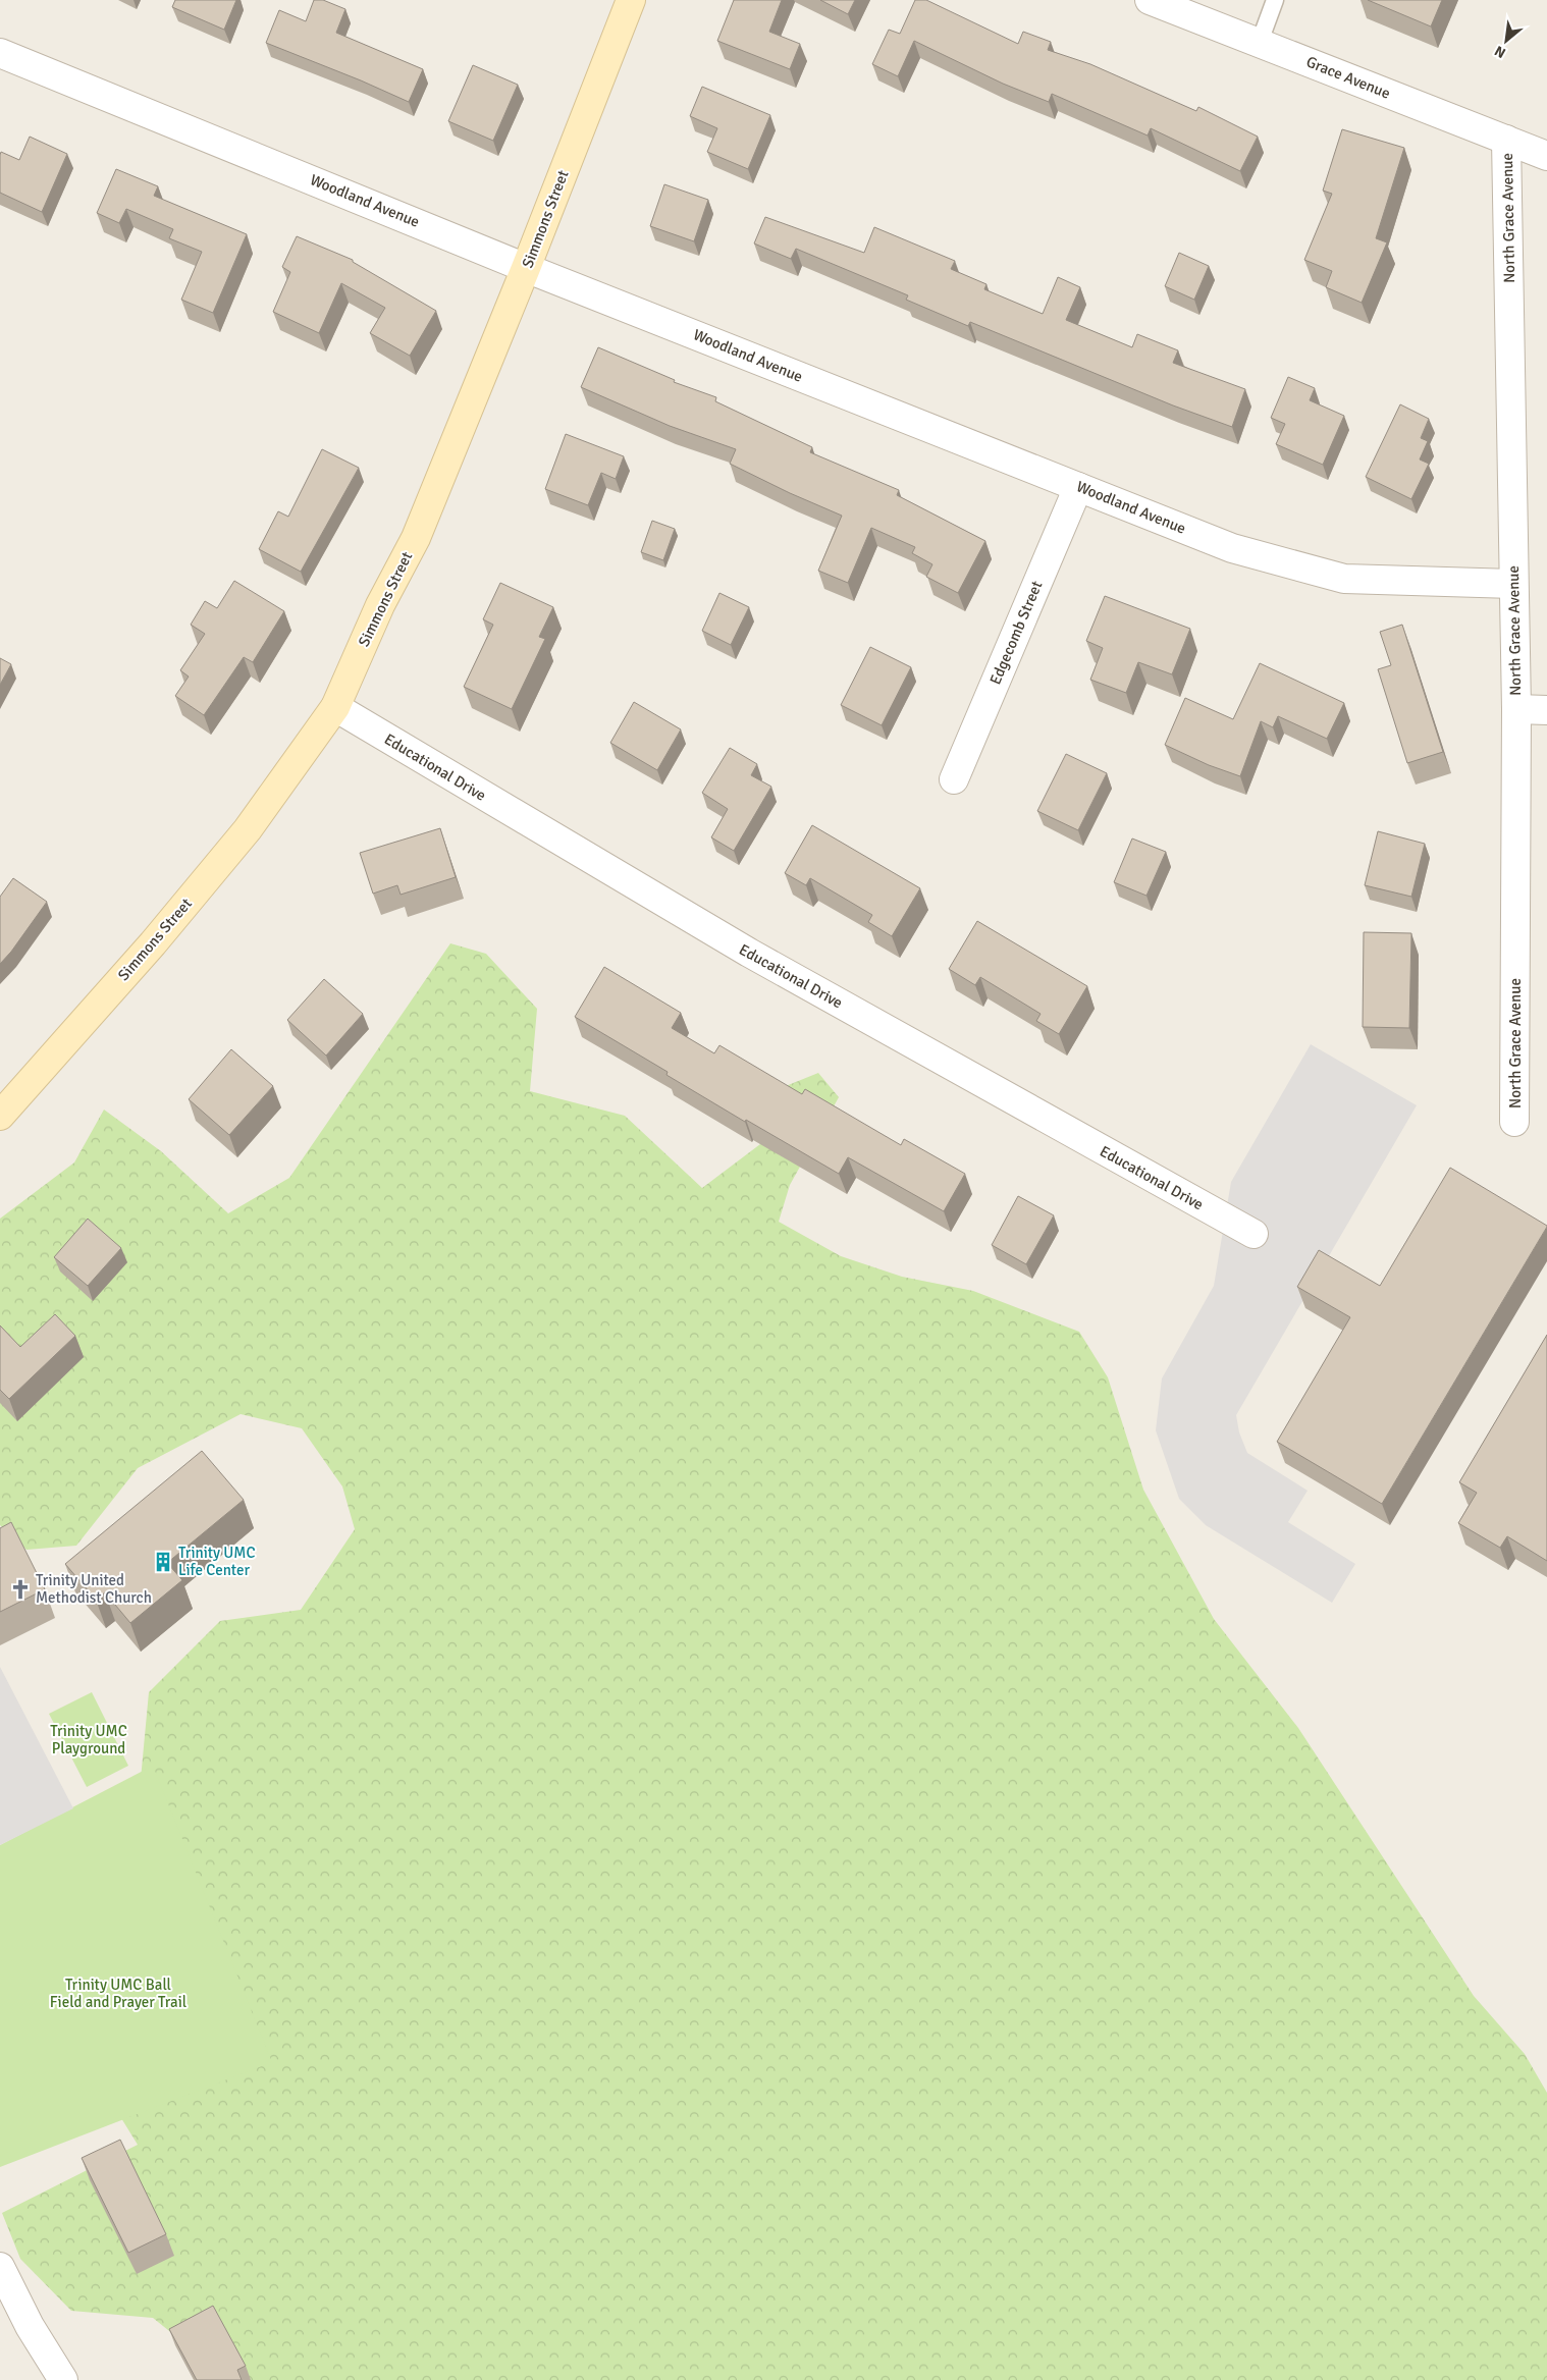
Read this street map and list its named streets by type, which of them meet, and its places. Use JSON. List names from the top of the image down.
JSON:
{
  "streets": {
    "street": [
      "Grace Avenue",
      "Woodland Avenue",
      "North Grace Avenue",
      "Simmons Street",
      "Edgecomb Street",
      "Educational Drive"
    ]
  },
  "crossings": [
    ["Grace Avenue", "North Grace Avenue"],
    ["Woodland Avenue", "North Grace Avenue"],
    ["Woodland Avenue", "Simmons Street"],
    ["Woodland Avenue", "Edgecomb Street"],
    ["Simmons Street", "Educational Drive"]
  ],
  "parks": ["Trinity UMC Playground", "Trinity UMC Ball Field and Prayer Trail"],
  "places": {
    "building": ["Trinity UMC Life Center"],
    "church": ["Trinity United Methodist Church"]
  },
  "north": "bottom left"
}
